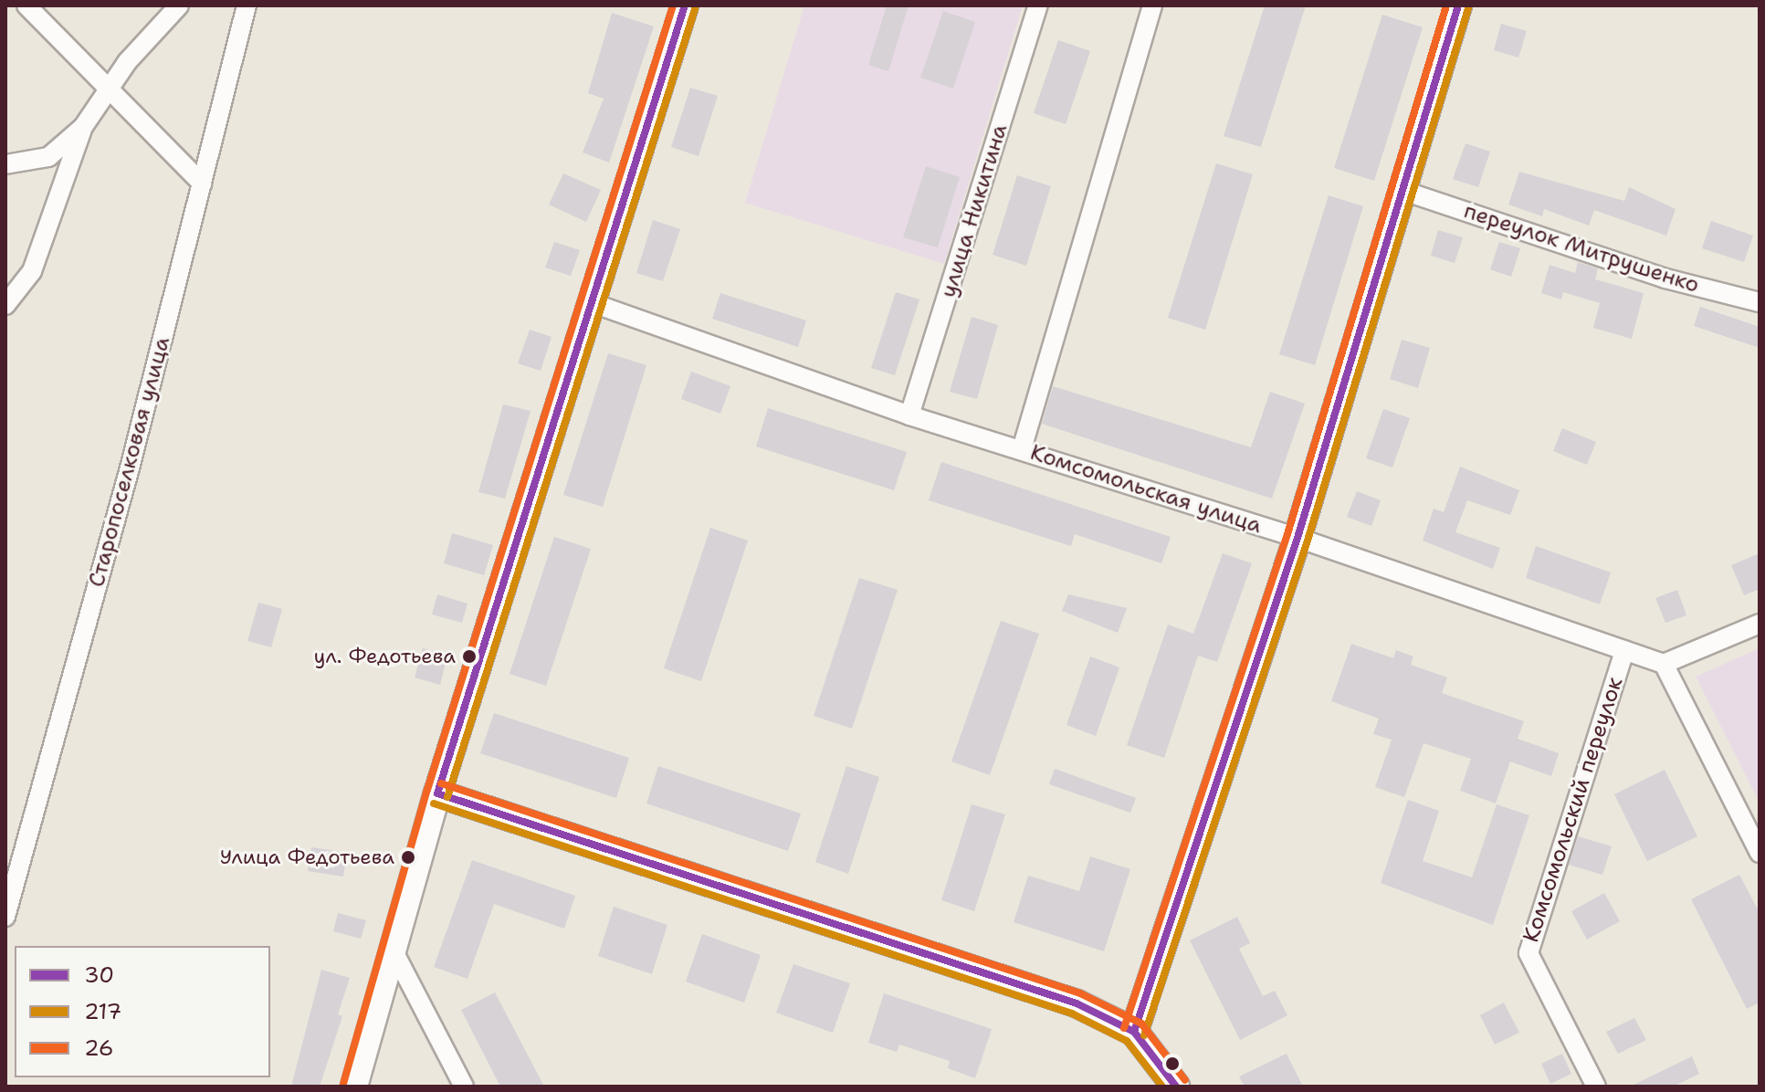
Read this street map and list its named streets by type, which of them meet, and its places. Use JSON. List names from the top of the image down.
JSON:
{
  "streets": {
    "street": [
      "улица Никитина",
      "переулок Митрушенко",
      "Старопоселковая улица",
      "Комсомольская улица",
      "Комсомольский переулок"
    ]
  },
  "crossings": [
    ["улица Никитина", "Комсомольская улица"],
    ["Комсомольская улица", "Комсомольский переулок"]
  ],
  "places": ["ул. Федотьева", "Улица Федотьева"],
  "lines": ["transit line 30", "transit line 26", "transit line 217"],
  "legend": ["30", "217", "26"]
}
